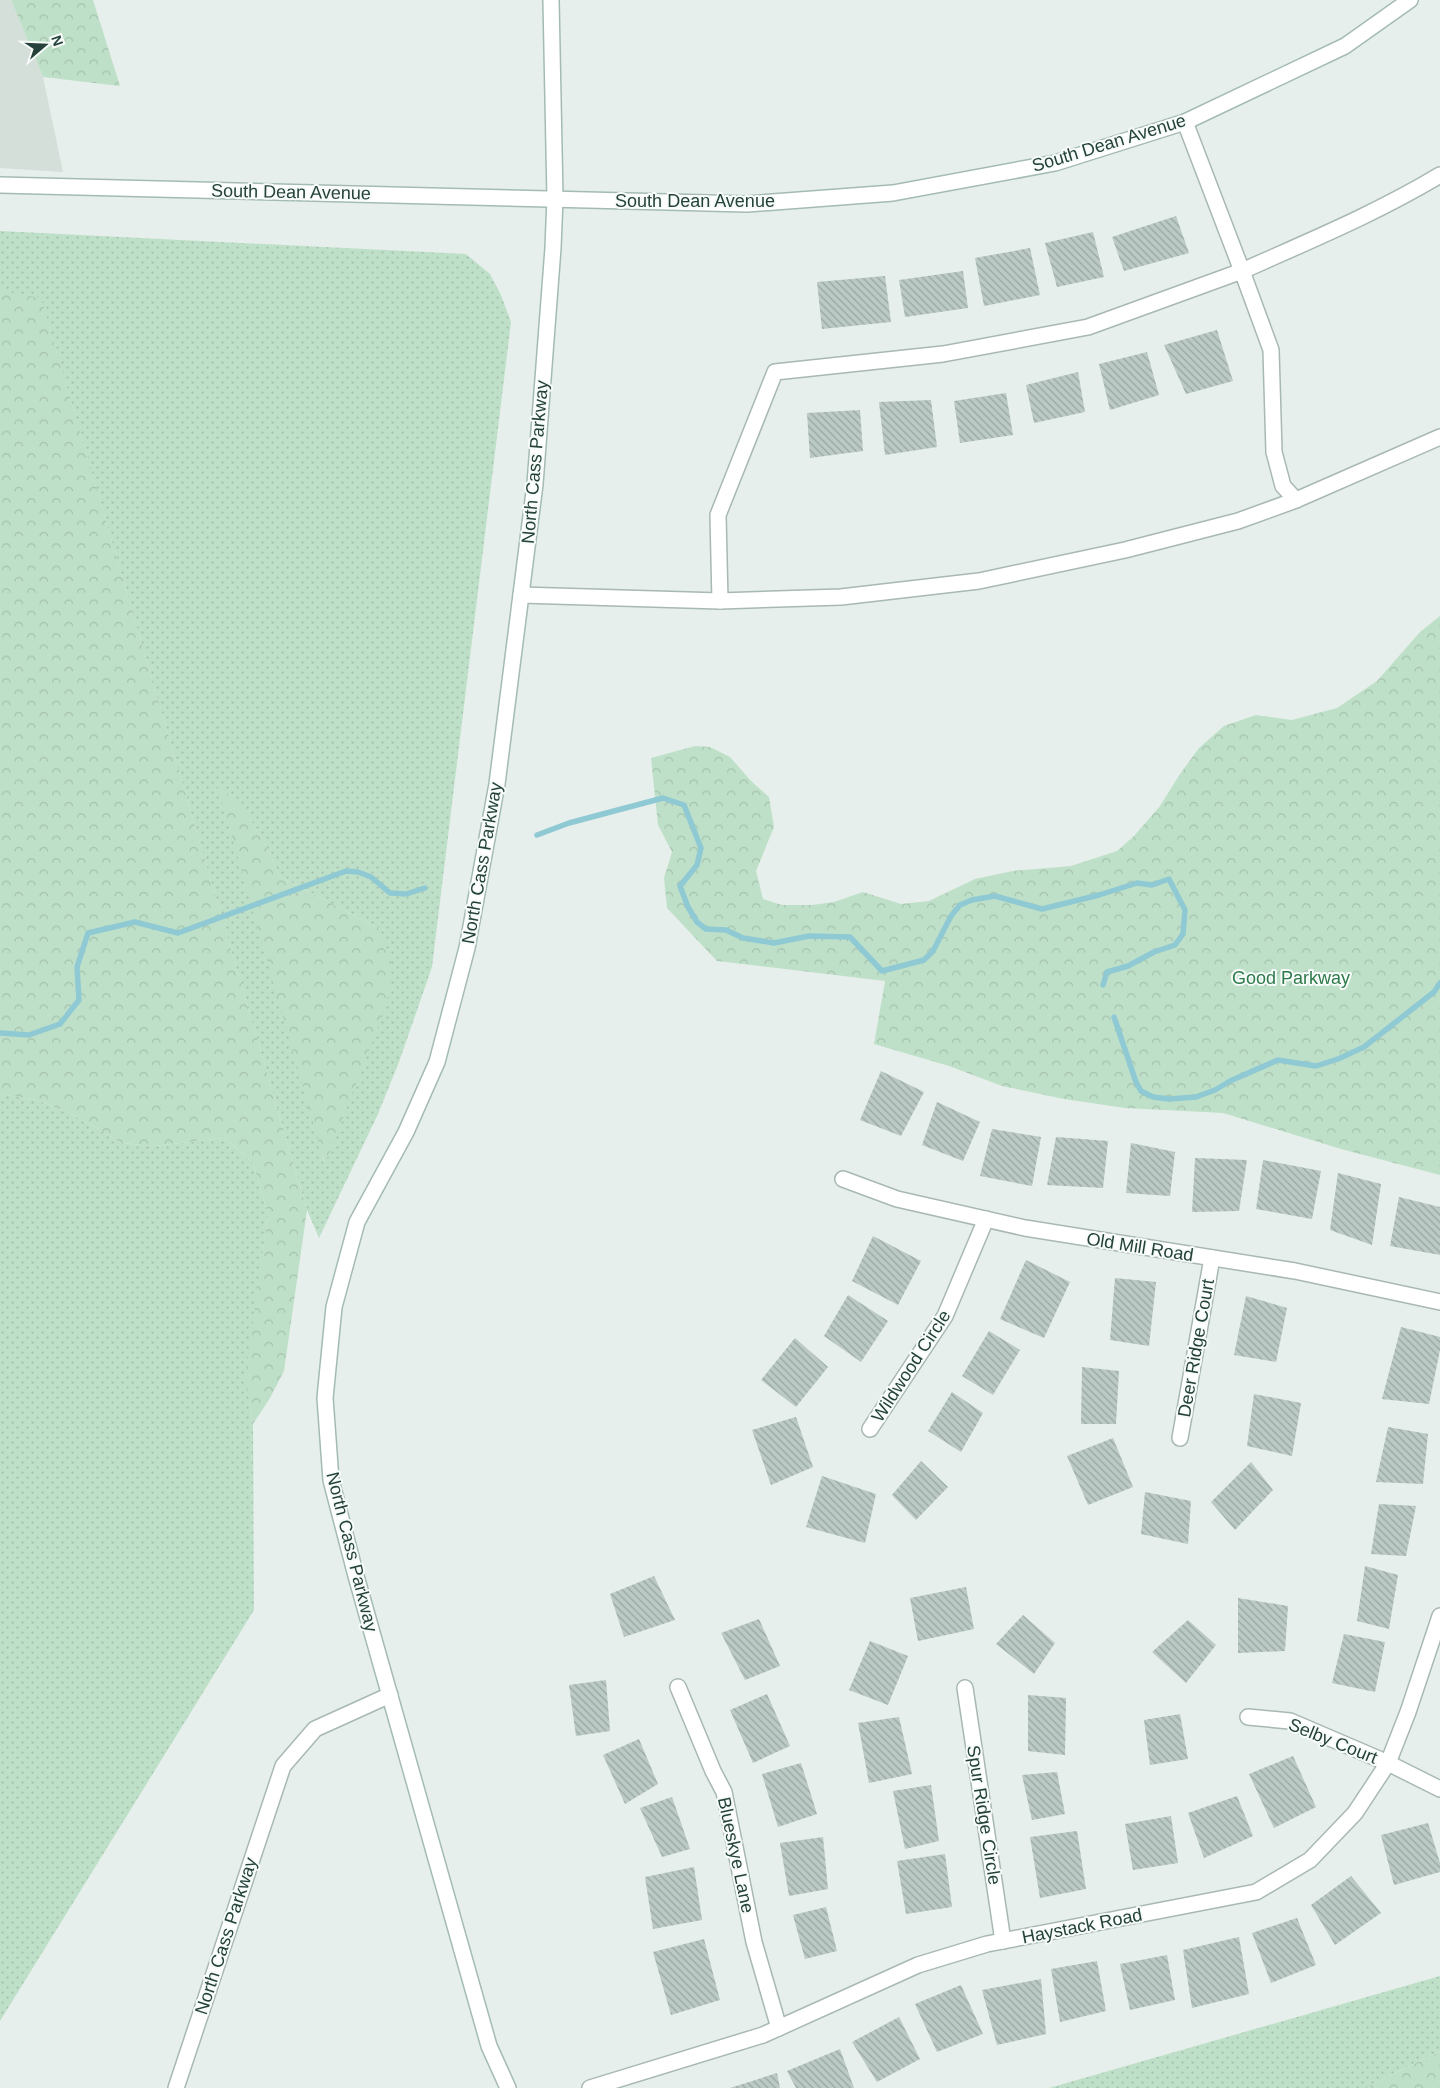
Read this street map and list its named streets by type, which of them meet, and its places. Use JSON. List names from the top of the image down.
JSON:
{
  "streets": {
    "street": [
      "South Dean Avenue",
      "North Cass Parkway",
      "Old Mill Road",
      "Deer Ridge Court",
      "Wildwood Circle",
      "Selby Court",
      "Spur Ridge Circle",
      "Blueskye Lane",
      "Haystack Road"
    ]
  },
  "crossings": [
    ["South Dean Avenue", "North Cass Parkway"],
    ["Old Mill Road", "Deer Ridge Court"],
    ["Old Mill Road", "Wildwood Circle"],
    ["Selby Court", "Haystack Road"],
    ["Spur Ridge Circle", "Haystack Road"],
    ["Blueskye Lane", "Haystack Road"]
  ],
  "parks": ["Good Parkway"],
  "north": "right"
}
